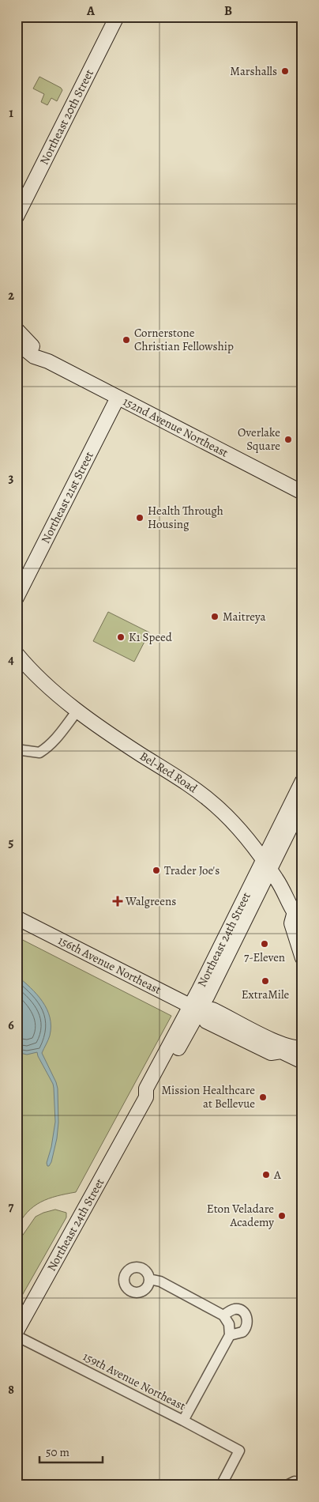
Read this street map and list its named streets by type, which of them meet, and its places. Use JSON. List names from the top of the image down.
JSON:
{
  "streets": {
    "main road": [
      "Northeast 20th Street",
      "152nd Avenue Northeast",
      "Northeast 21st Street",
      "Bel-Red Road",
      "Northeast 24th Street",
      "156th Avenue Northeast"
    ],
    "street": ["159th Avenue Northeast"]
  },
  "crossings": [
    ["152nd Avenue Northeast", "Northeast 21st Street"],
    ["Bel-Red Road", "Northeast 24th Street"],
    ["Northeast 24th Street", "156th Avenue Northeast"]
  ],
  "places": {
    "other": [
      "Marshalls",
      "Cornerstone Christian Fellowship",
      "Overlake Square",
      "Health Through Housing",
      "Maitreya",
      "K1 Speed",
      "Trader Joe's",
      "7-Eleven",
      "ExtraMile",
      "Mission Healthcare at Bellevue",
      "A",
      "Eton Veladare Academy"
    ],
    "health": ["Walgreens"]
  },
  "scale_bar": "50 m",
  "grid": {
    "columns": ["A", "B"],
    "rows": [
      "1",
      "2",
      "3",
      "4",
      "5",
      "6",
      "7",
      "8"
    ]
  }
}
